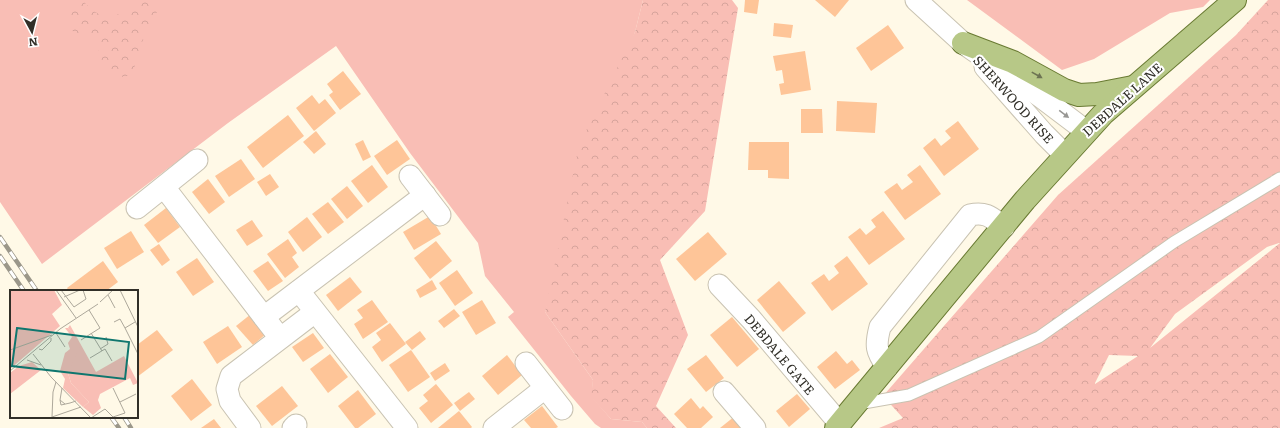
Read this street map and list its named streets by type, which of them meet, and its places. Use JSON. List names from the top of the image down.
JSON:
{
  "streets": {
    "main road": ["DEBDALE LANE"],
    "street": ["SHERWOOD RISE", "DEBDALE GATE"]
  },
  "crossings": [
    ["SHERWOOD RISE", "DEBDALE LANE"],
    ["DEBDALE LANE", "DEBDALE GATE"]
  ],
  "north": "bottom"
}
